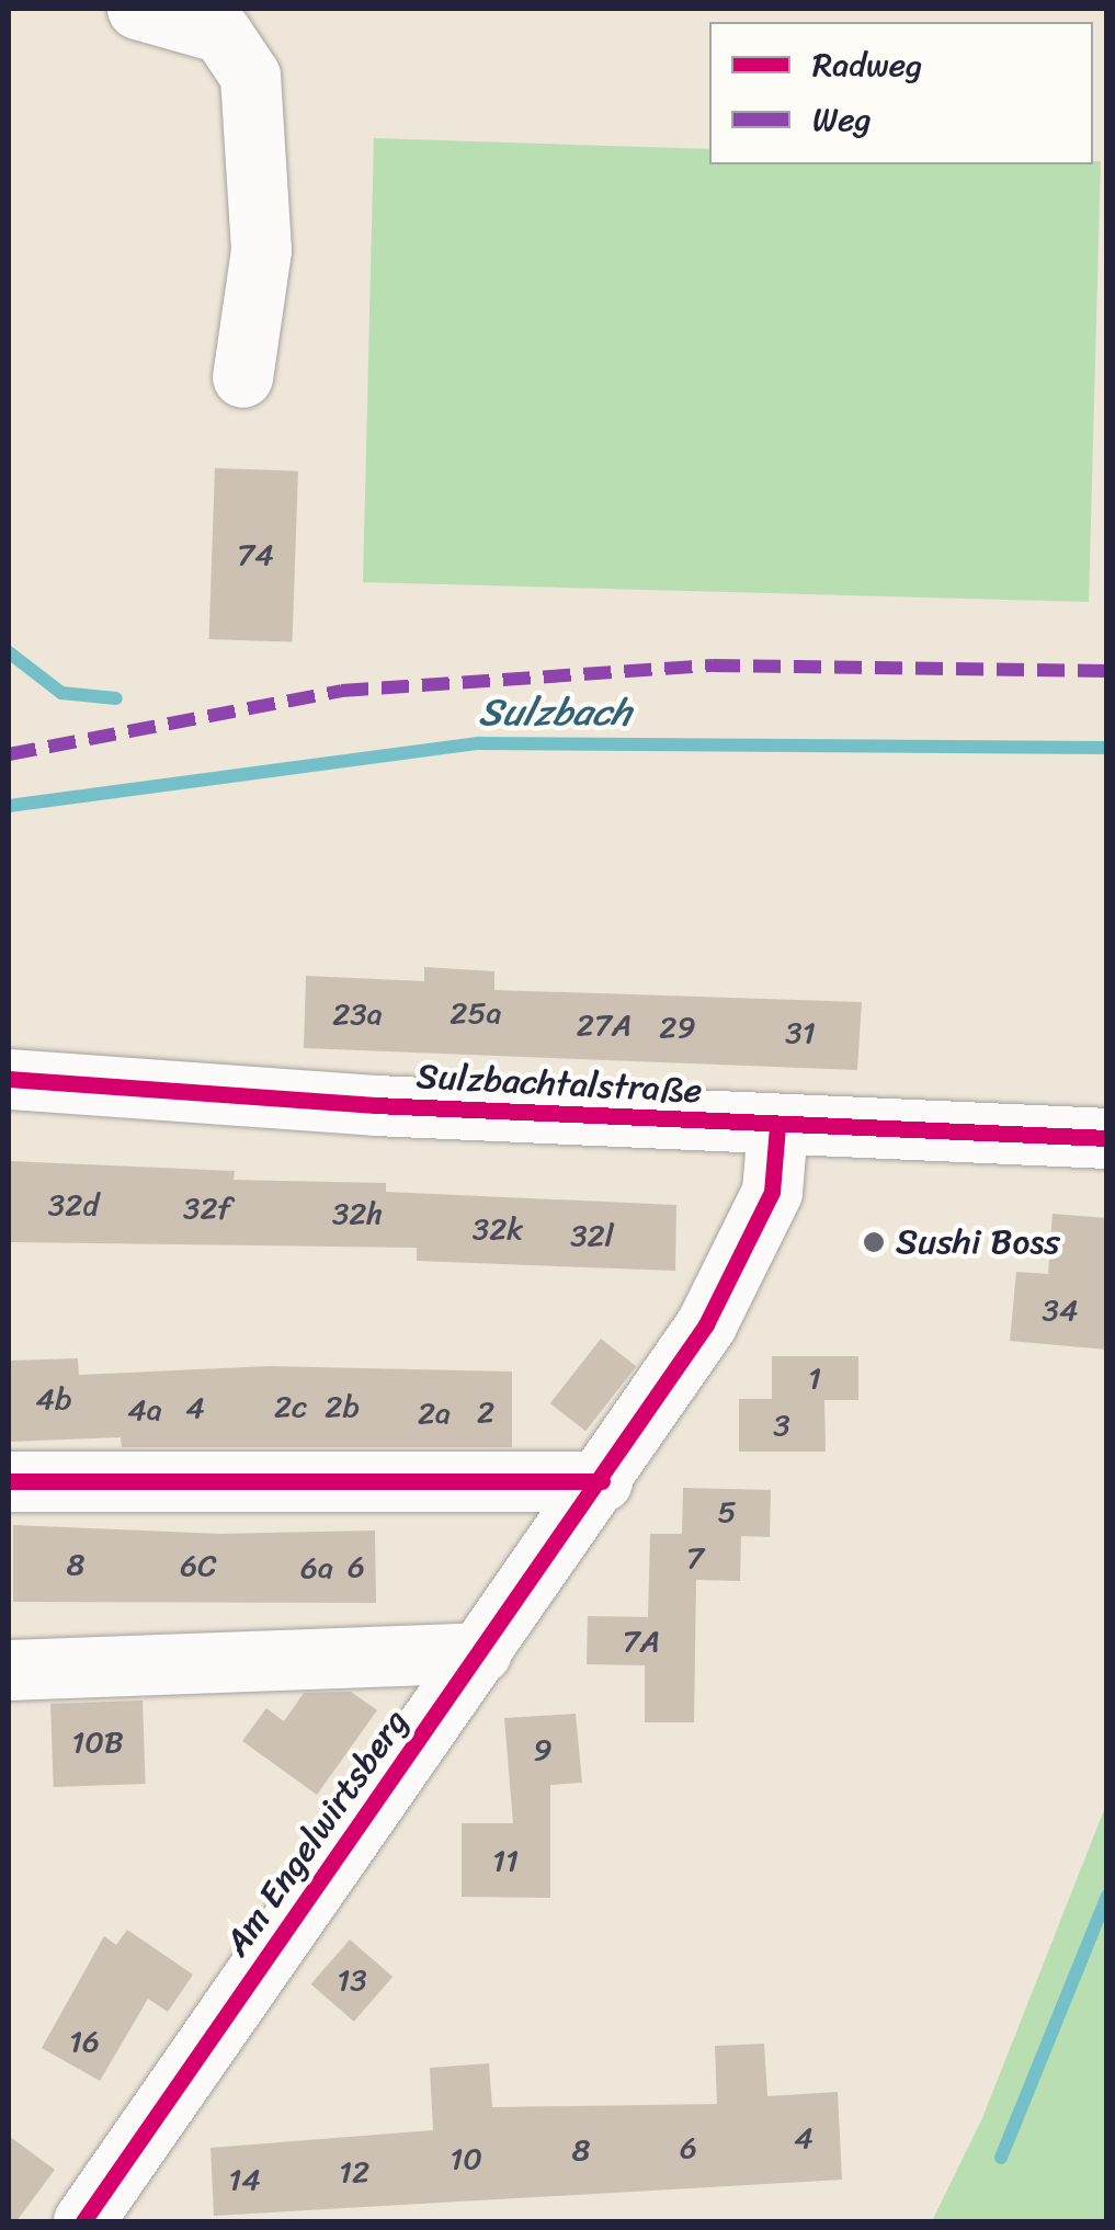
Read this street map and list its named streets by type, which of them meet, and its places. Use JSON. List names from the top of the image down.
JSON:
{
  "streets": {
    "street": ["Sulzbachtalstraße", "Am Engelwirtsberg"]
  },
  "crossings": [
    ["Sulzbachtalstraße", "Am Engelwirtsberg"]
  ],
  "water": ["Sulzbach"],
  "places": ["Sushi Boss"],
  "house_numbers": [
    "74",
    "25a",
    "23a",
    "27A",
    "29",
    "31",
    "32d",
    "32f",
    "32h",
    "32k",
    "32l",
    "34",
    "1",
    "4b",
    "2c",
    "2b",
    "4",
    "4a",
    "2",
    "2a",
    "3",
    "5",
    "7",
    "8",
    "6C",
    "6",
    "6a",
    "7A",
    "10B",
    "9",
    "11",
    "13",
    "16",
    "4",
    "6",
    "8",
    "10",
    "12",
    "14"
  ],
  "legend": ["Radweg", "Weg"]
}
